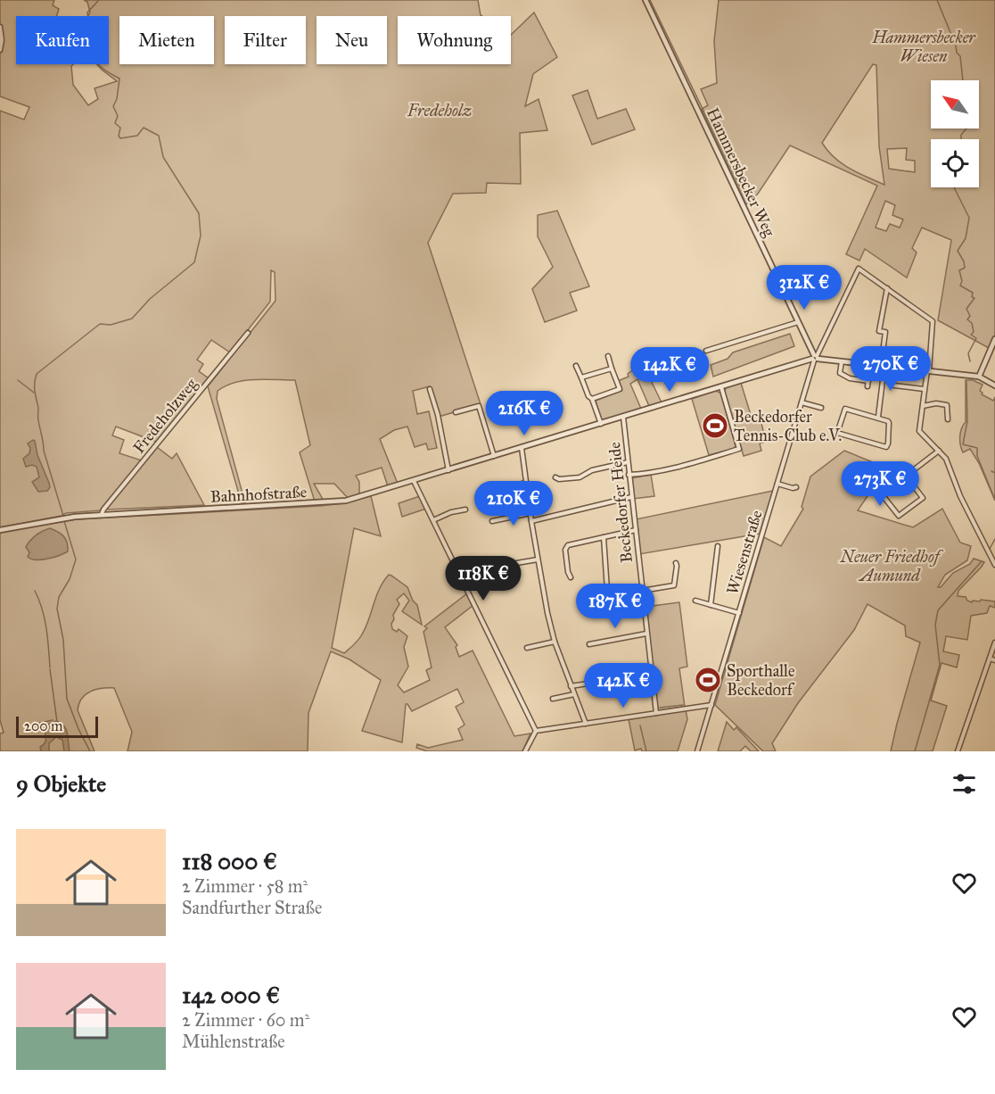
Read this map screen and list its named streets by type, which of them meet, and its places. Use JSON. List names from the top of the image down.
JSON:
{
  "streets": {
    "street": [
      "Hammersbecker Weg",
      "Fredeholzweg",
      "Bahnhofstraße",
      "Beckedorfer Heide",
      "Wiesenstraße"
    ]
  },
  "crossings": [
    ["Hammersbecker Weg", "Bahnhofstraße"],
    ["Hammersbecker Weg", "Wiesenstraße"],
    ["Fredeholzweg", "Bahnhofstraße"],
    ["Bahnhofstraße", "Beckedorfer Heide"],
    ["Bahnhofstraße", "Wiesenstraße"]
  ],
  "parks": ["Hammersbecker Wiesen", "Fredeholz", "Neuer Friedhof Aumund"],
  "places": {
    "sports": ["Beckedorfer Tennis-Club e.V.", "Sporthalle Beckedorf"]
  },
  "scale_bar": "200 m",
  "north": "top left",
  "page": {
    "chip": [
      "Kaufen",
      "Mieten",
      "Filter",
      "Neu",
      "Wohnung"
    ],
    "price": [
      "312K €",
      "270K €",
      "142K €",
      "216K €",
      "273K €",
      "210K €",
      "118K €",
      "187K €",
      "142K €"
    ],
    "scale": "200 m",
    "heading": "9 Objekte",
    "list": [
      {
        "name": "118 000 €",
        "note": "2 Zimmer · 58 m² · Sandfurther Straße"
      },
      {
        "name": "142 000 €",
        "note": "2 Zimmer · 60 m² · Mühlenstraße"
      }
    ]
  }
}
